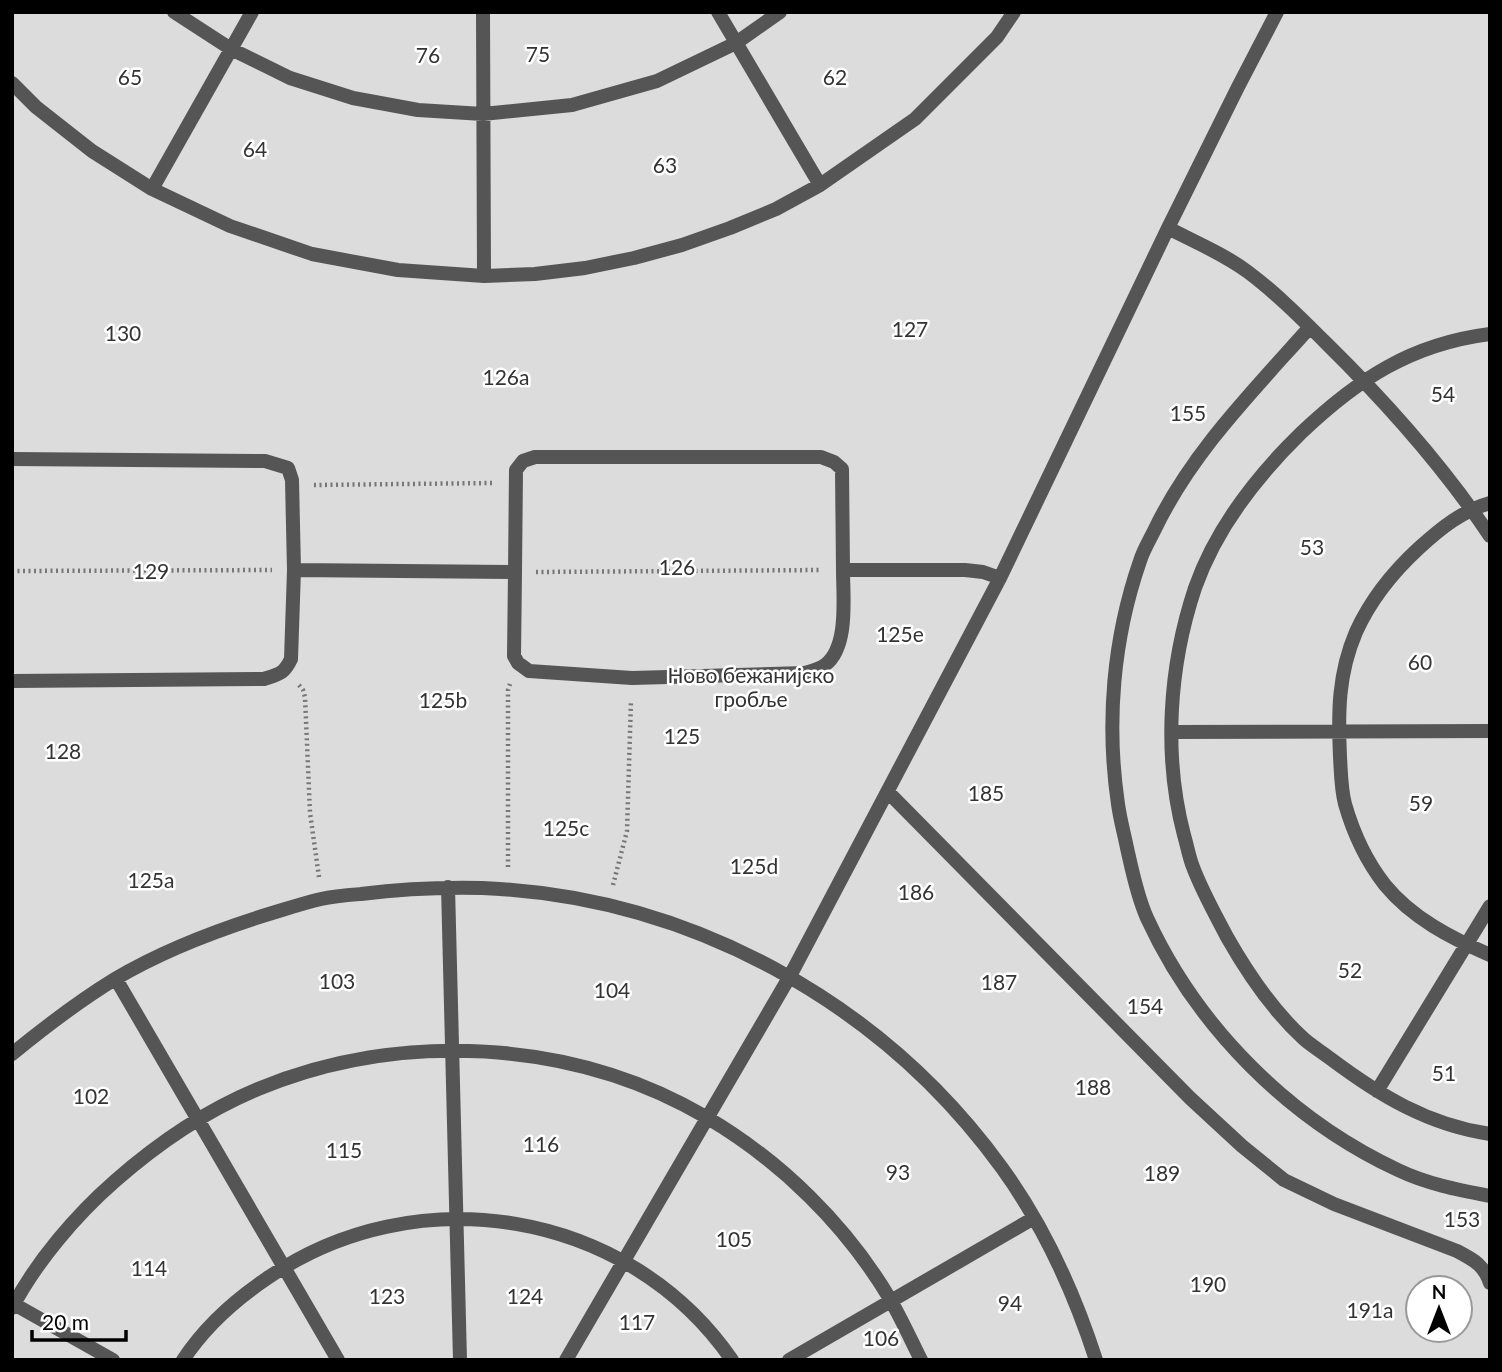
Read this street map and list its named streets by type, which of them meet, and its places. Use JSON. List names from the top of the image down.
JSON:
{
  "parks": [
    "75",
    "76",
    "65",
    "62",
    "64",
    "63",
    "127",
    "130",
    "126a",
    "54",
    "155",
    "53",
    "126",
    "129",
    "125e",
    "60",
    "Ново бежанијско гробље",
    "125b",
    "125",
    "128",
    "185",
    "59",
    "125c",
    "125d",
    "125a",
    "186",
    "52",
    "103",
    "187",
    "104",
    "154",
    "51",
    "188",
    "102",
    "116",
    "115",
    "93",
    "189",
    "153",
    "105",
    "114",
    "190",
    "123",
    "124",
    "94",
    "191a",
    "117",
    "106"
  ],
  "scale_bar": "20 m",
  "north": "top"
}
